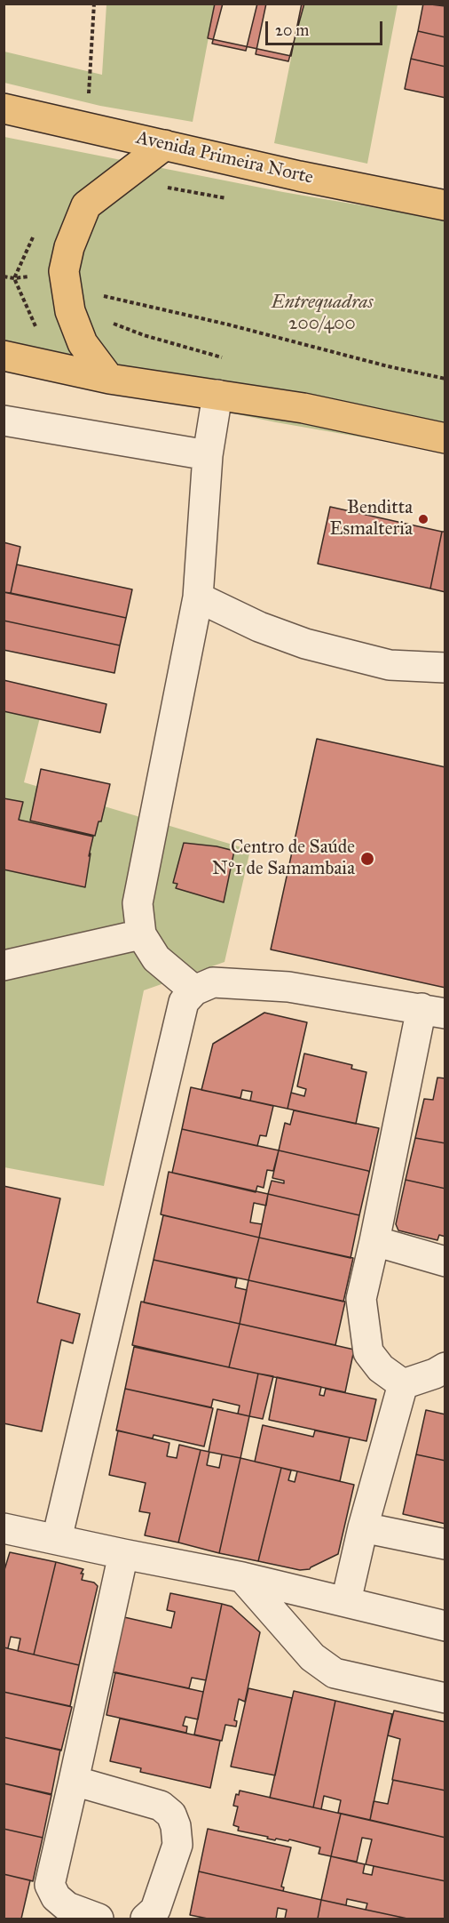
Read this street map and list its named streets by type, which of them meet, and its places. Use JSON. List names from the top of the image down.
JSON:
{
  "streets": {
    "main road": ["Avenida Primeira Norte"]
  },
  "parks": ["Entrequadras 200/400"],
  "places": ["Benditta Esmalteria", "Centro de Saúde Nº1 de Samambaia"],
  "scale_bar": "20 m"
}
